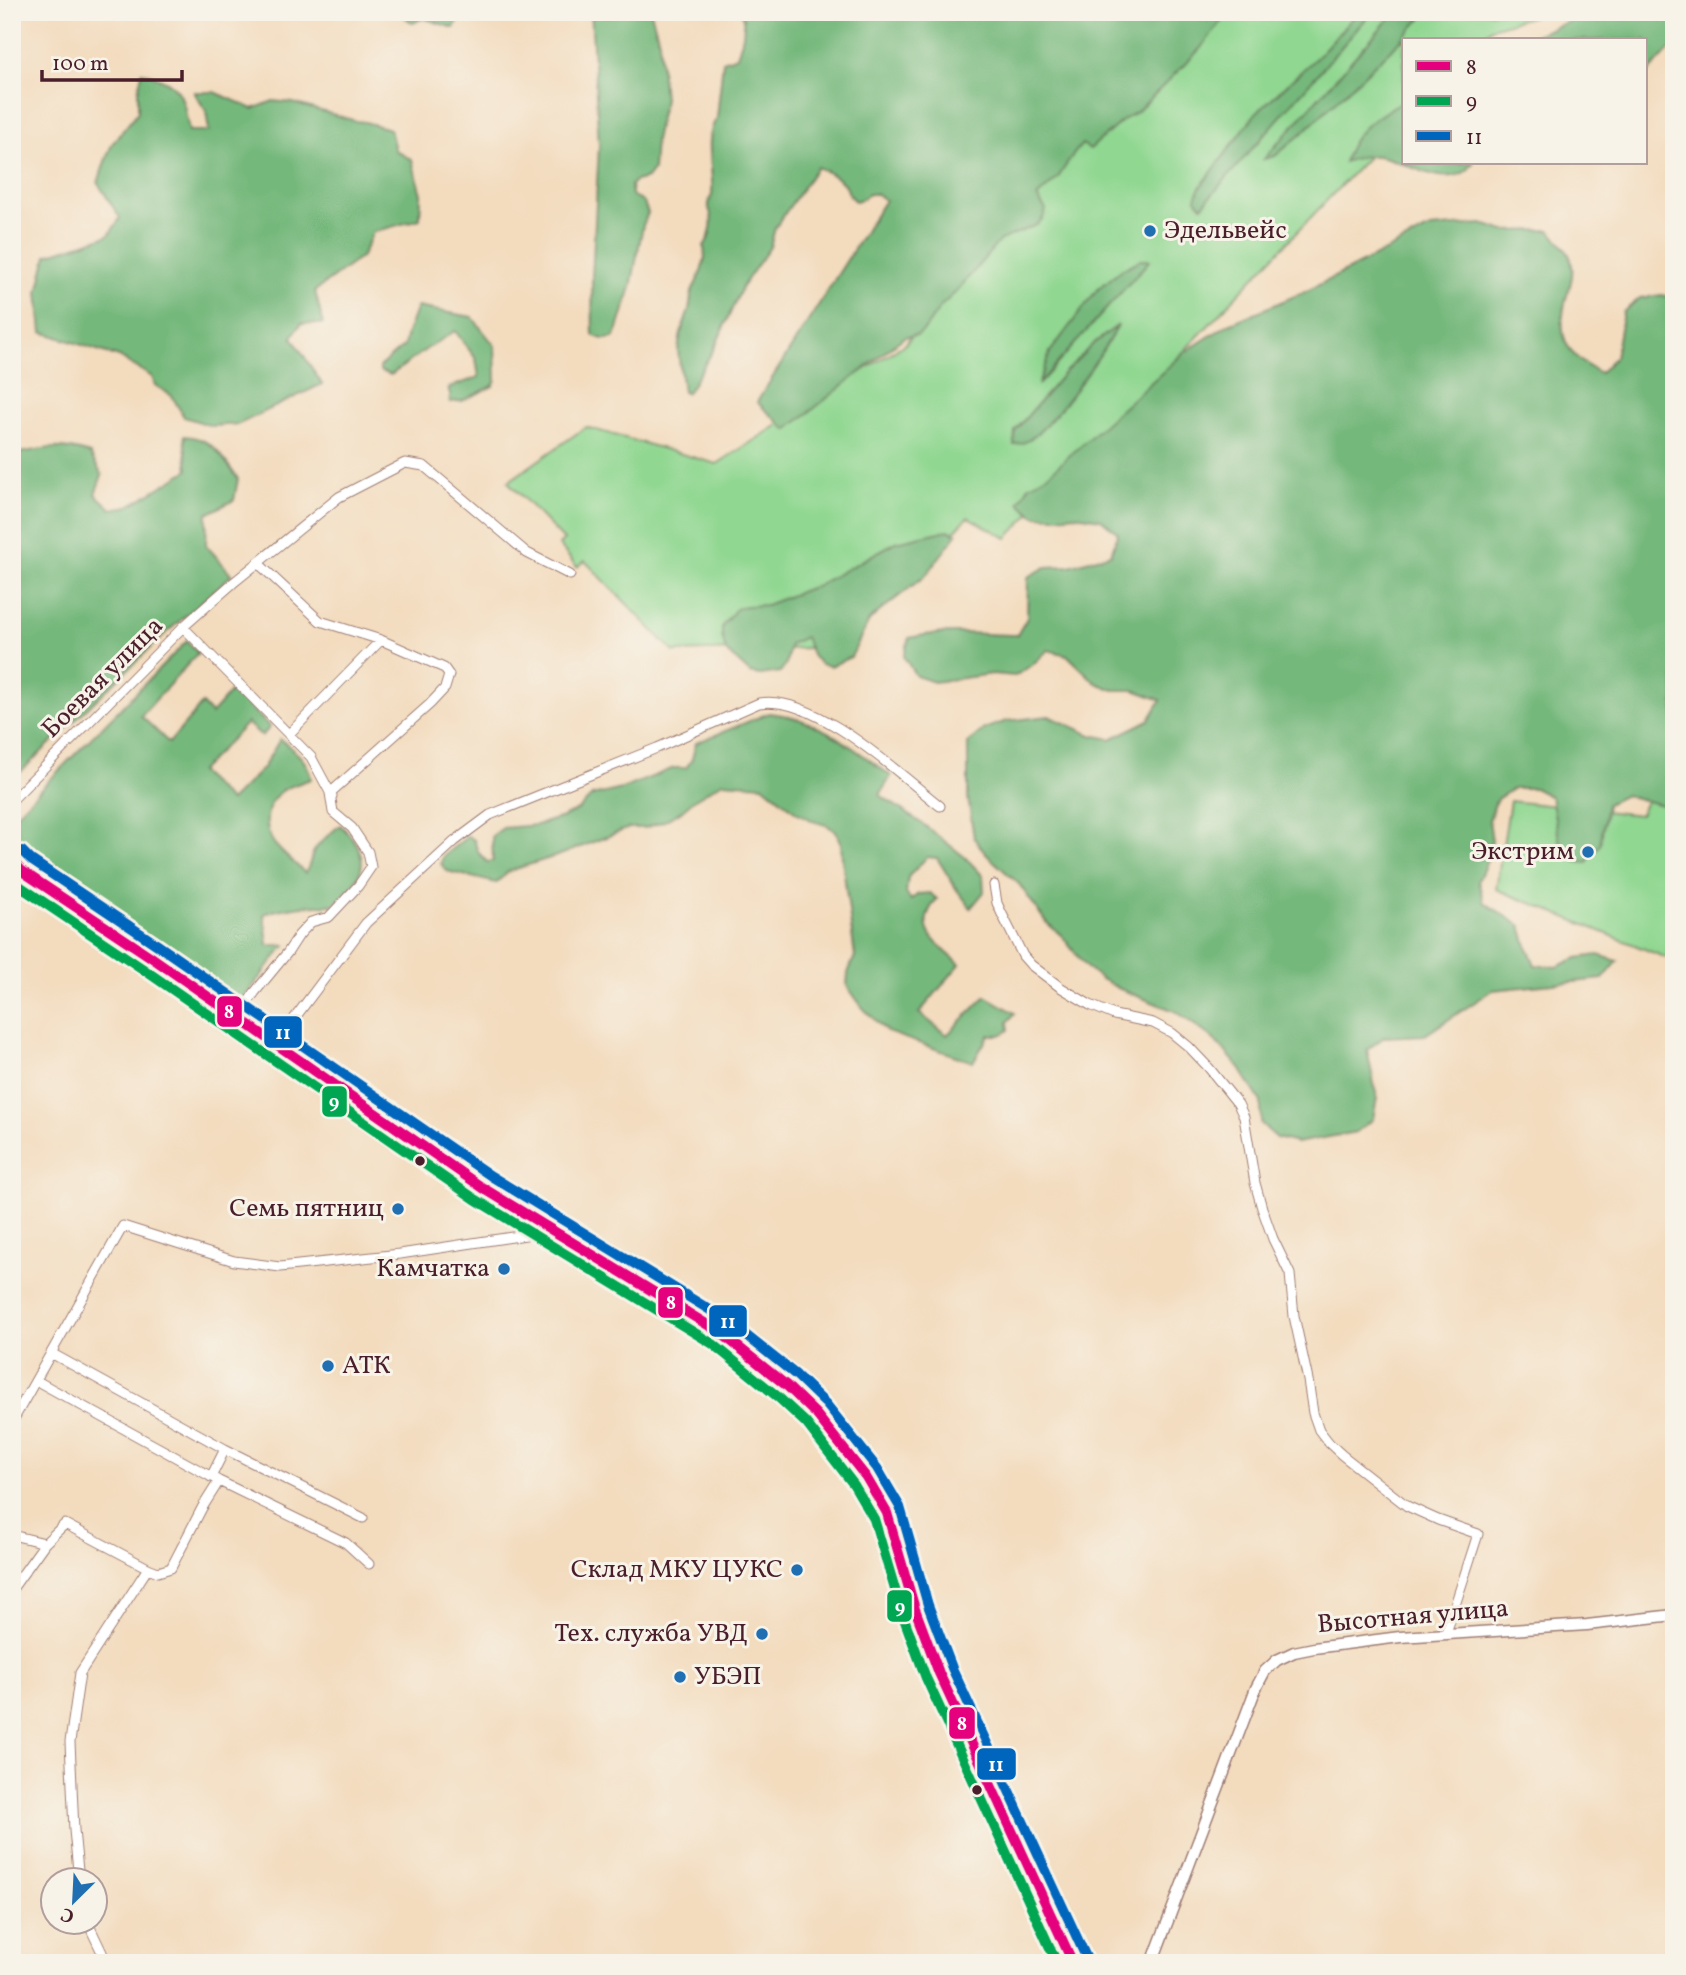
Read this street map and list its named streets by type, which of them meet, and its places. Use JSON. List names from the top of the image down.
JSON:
{
  "streets": {
    "street": ["Боевая улица", "Высотная улица"]
  },
  "places": [
    "Эдельвейс",
    "Экстрим",
    "Семь пятниц",
    "Камчатка",
    "АТК",
    "Склад МКУ ЦУКС",
    "Тех. служба УВД",
    "УБЭП"
  ],
  "lines": ["transit line 11", "transit line 8", "transit line 9"],
  "legend": ["8", "9", "11"],
  "scale_bar": "100 m",
  "north": "bottom left"
}
